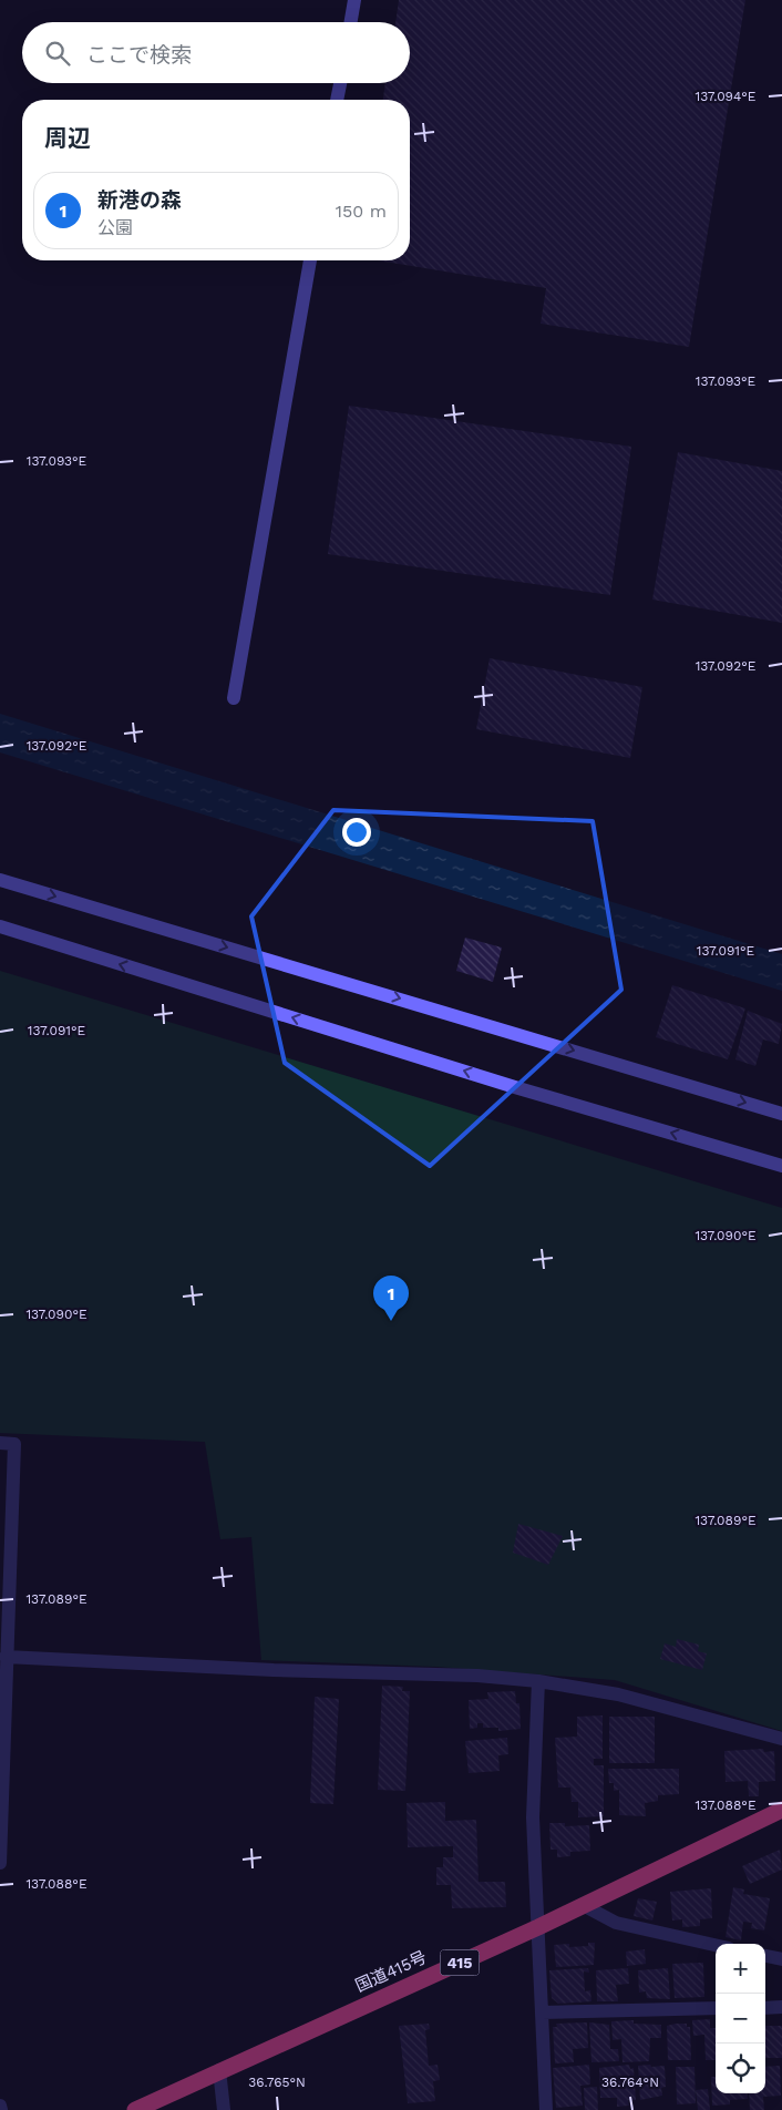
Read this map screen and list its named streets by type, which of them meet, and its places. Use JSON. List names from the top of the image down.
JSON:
{
  "streets": {
    "highway": ["415", "国道415号"]
  },
  "page": {
    "search": "ここで検索",
    "heading": "周辺",
    "list": [
      {
        "mark": "1",
        "name": "新港の森",
        "note": "公園",
        "value": "150 m"
      }
    ],
    "pins": "1",
    "map_buttons": ["+", "−"]
  },
  "coordinates": [
    "137.094°E",
    "137.093°E",
    "137.092°E",
    "137.091°E",
    "137.090°E",
    "137.089°E",
    "137.088°E",
    "36.765°N",
    "36.764°N"
  ]
}
